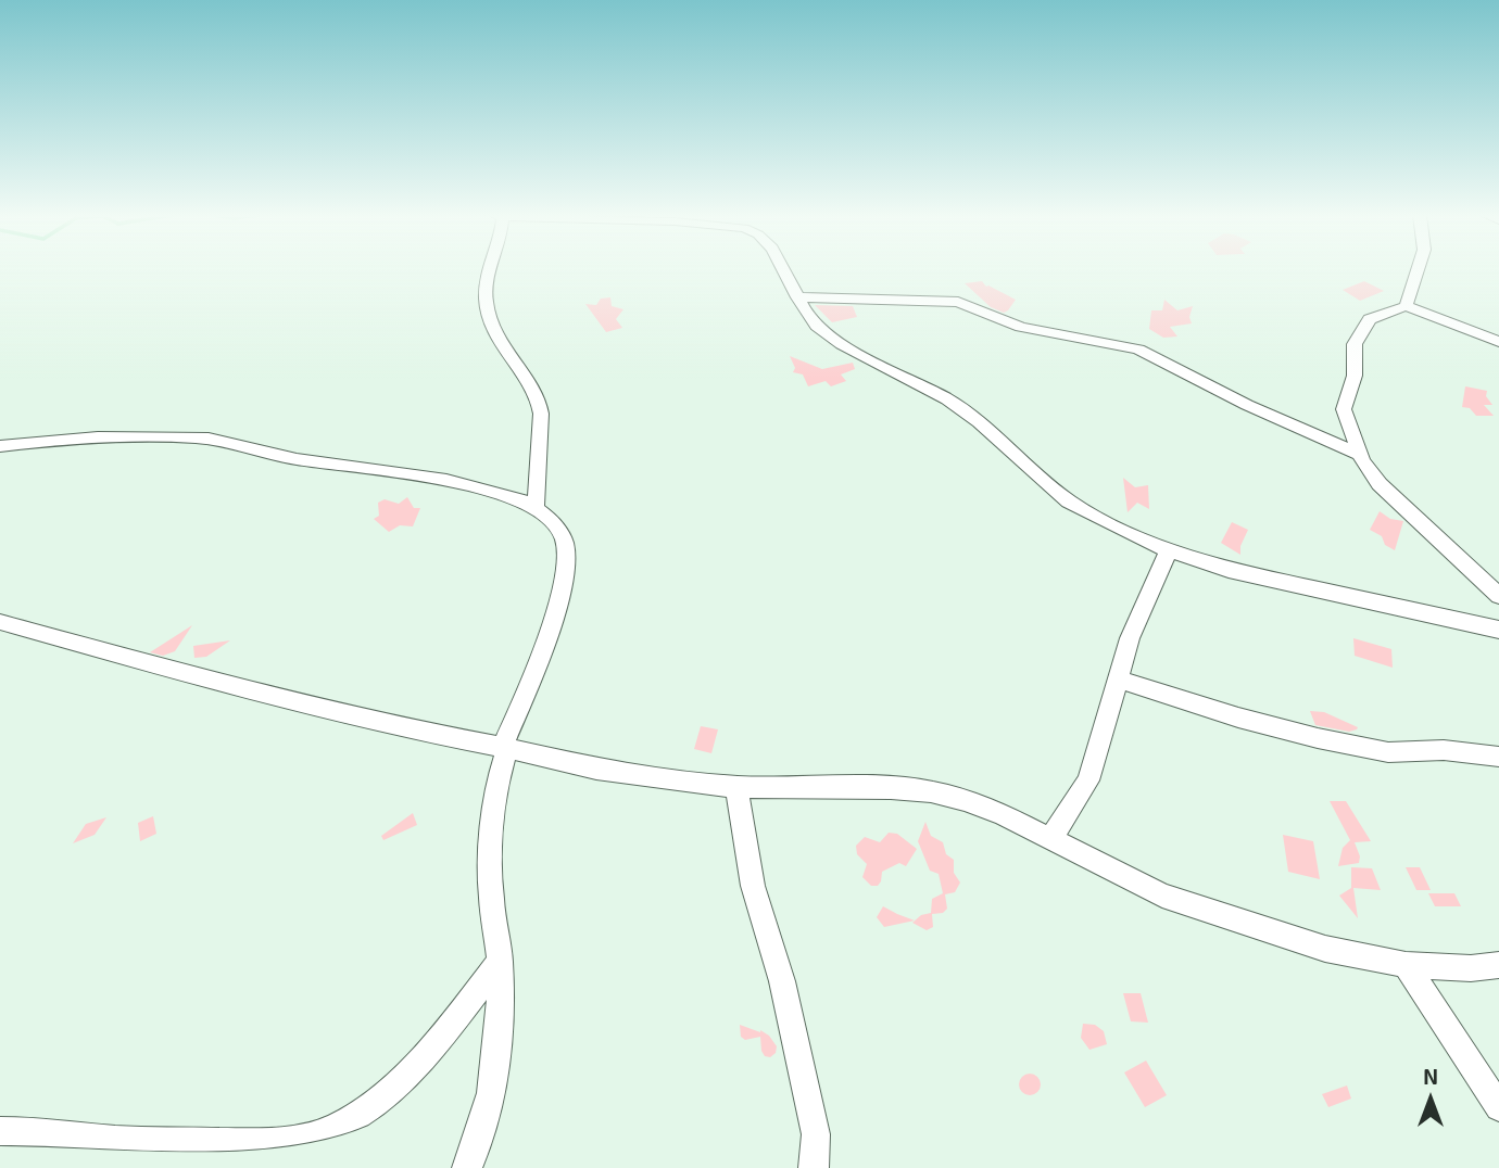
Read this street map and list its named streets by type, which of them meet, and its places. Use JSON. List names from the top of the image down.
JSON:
{
  "north": "top"
}
